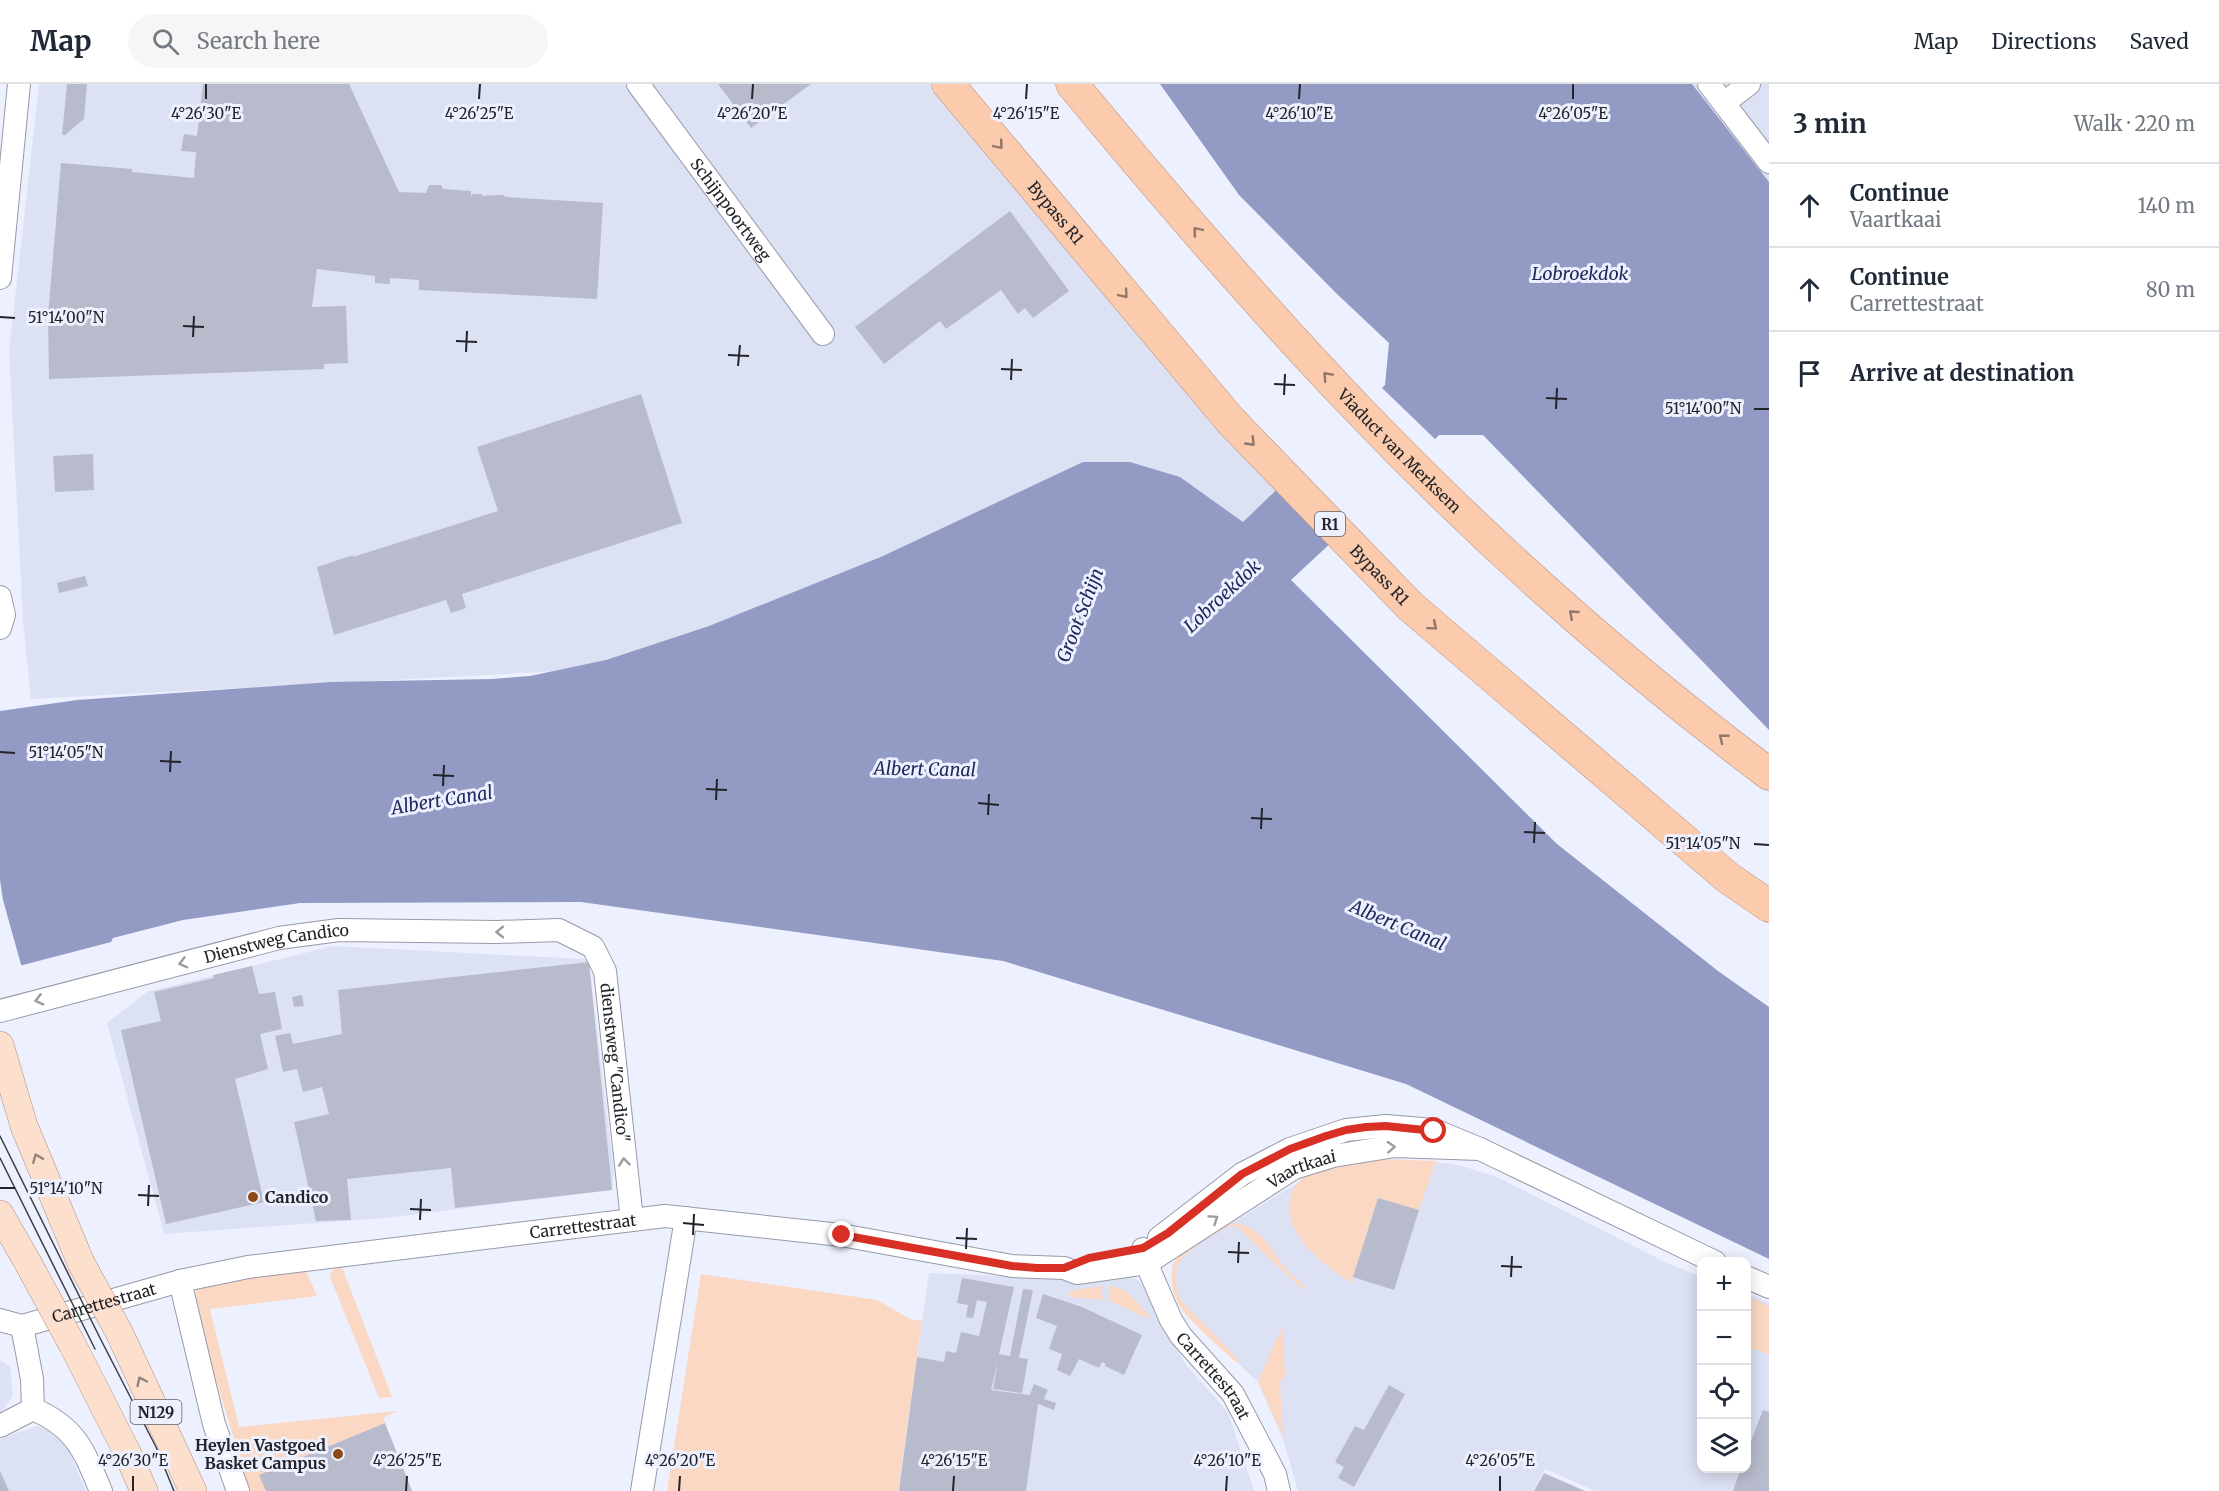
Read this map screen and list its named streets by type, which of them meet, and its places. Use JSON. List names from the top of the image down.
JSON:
{
  "streets": {
    "highway": ["Bypass R1", "Viaduct van Merksem", "R1"],
    "main road": ["N129"],
    "street": [
      "Schijnpoortweg",
      "Dienstweg Candico",
      "dienstweg \"Candico\"",
      "Vaartkaai",
      "Carrettestraat"
    ]
  },
  "crossings": [
    ["Dienstweg Candico", "dienstweg \"Candico\""],
    ["dienstweg \"Candico\"", "Carrettestraat"],
    ["Vaartkaai", "Carrettestraat"]
  ],
  "one_way": [
    "Bypass R1",
    "Viaduct van Merksem",
    "Dienstweg Candico",
    "dienstweg \"Candico\""
  ],
  "water": ["Lobroekdok", "Groot Schijn", "Albert Canal"],
  "places": ["Candico", "Heylen Vastgoed Basket Campus"],
  "page": {
    "header": "Map",
    "search": "Search here",
    "nav": ["Map", "Directions", "Saved"],
    "heading": ["3 min", "Walk · 220 m"],
    "list": [
      ["Continue", "Vaartkaai", "140 m"],
      ["Continue", "Carrettestraat", "80 m"],
      "Arrive at destination"
    ],
    "map_buttons": ["+", "−"]
  },
  "coordinates": [
    "4°26'30\"E",
    "4°26'25\"E",
    "4°26'20\"E",
    "4°26'15\"E",
    "4°26'10\"E",
    "4°26'05\"E",
    "51°14'00\"N",
    "51°14'05\"N",
    "51°14'10\"N"
  ]
}
